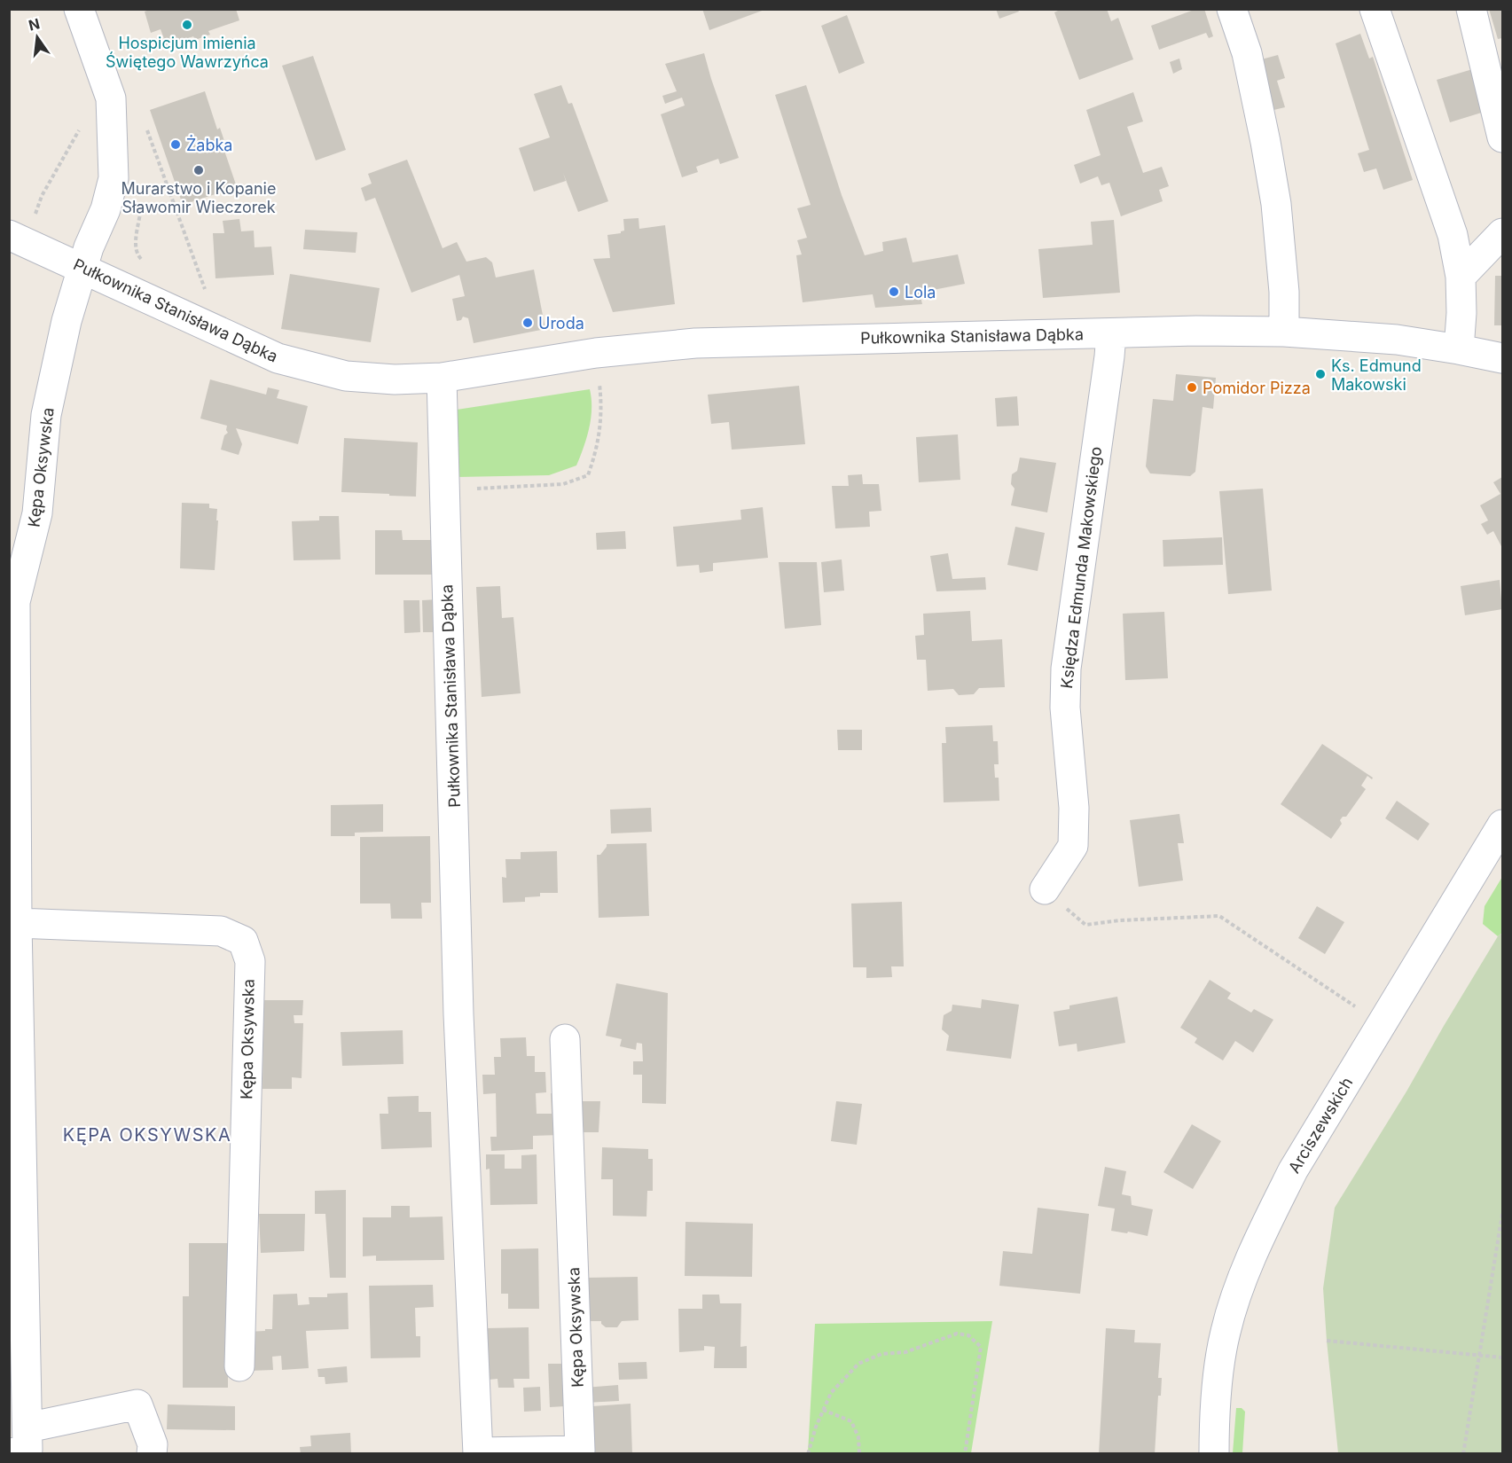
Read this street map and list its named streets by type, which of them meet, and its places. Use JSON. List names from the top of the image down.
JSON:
{
  "streets": {
    "street": [
      "Pułkownika Stanisława Dąbka",
      "Kępa Oksywska",
      "Księdza Edmunda Makowskiego",
      "Arciszewskich"
    ]
  },
  "crossings": [
    ["Pułkownika Stanisława Dąbka", "Kępa Oksywska"],
    ["Pułkownika Stanisława Dąbka", "Księdza Edmunda Makowskiego"]
  ],
  "districts": ["KĘPA OKSYWSKA"],
  "places": [
    "Hospicjum imienia Świętego Wawrzyńca",
    "Żabka",
    "Murarstwo i Kopanie Sławomir Wieczorek",
    "Lola",
    "Uroda",
    "Ks. Edmund Makowski",
    "Pomidor Pizza"
  ],
  "north": "top"
}
